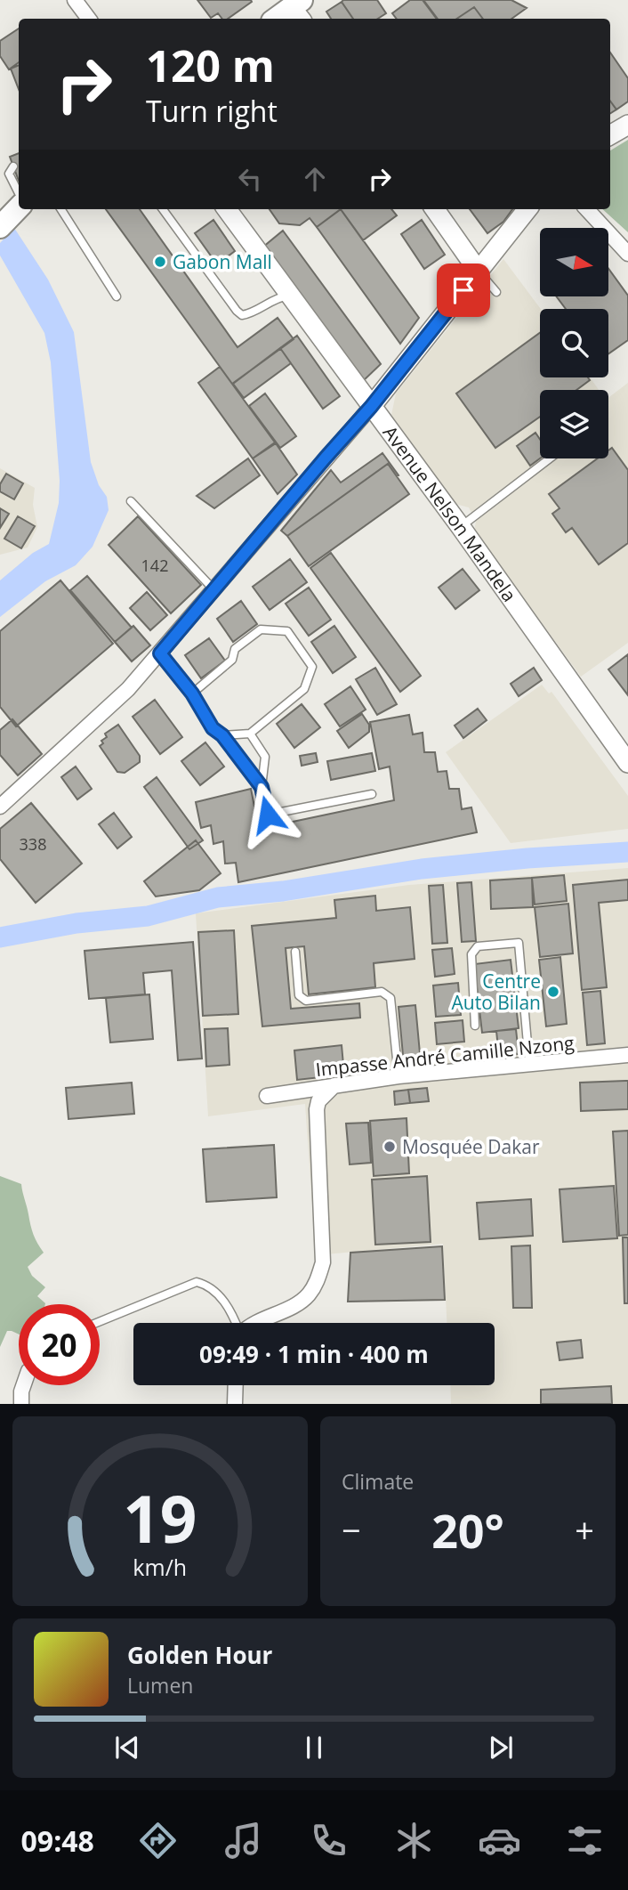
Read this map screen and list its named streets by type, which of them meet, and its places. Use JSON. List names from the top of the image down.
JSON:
{
  "streets": {
    "main road": ["Avenue Nelson Mandela"],
    "street": ["Impasse André Camille Nzong"]
  },
  "places": ["Gabon Mall", "Centre Auto Bilan", "Mosquée Dakar"],
  "house_numbers": ["142", "338"],
  "north": "right",
  "page": {
    "turn": ["120 m", "Turn right"],
    "limit": "20",
    "trip": "09:49 · 1 min · 400 m",
    "tile": "Climate",
    "heat": ["−", "20°", "+"],
    "song": ["Golden Hour", "Lumen"],
    "tabs": "09:48",
    "gauge": ["19", "km/h"]
  }
}
